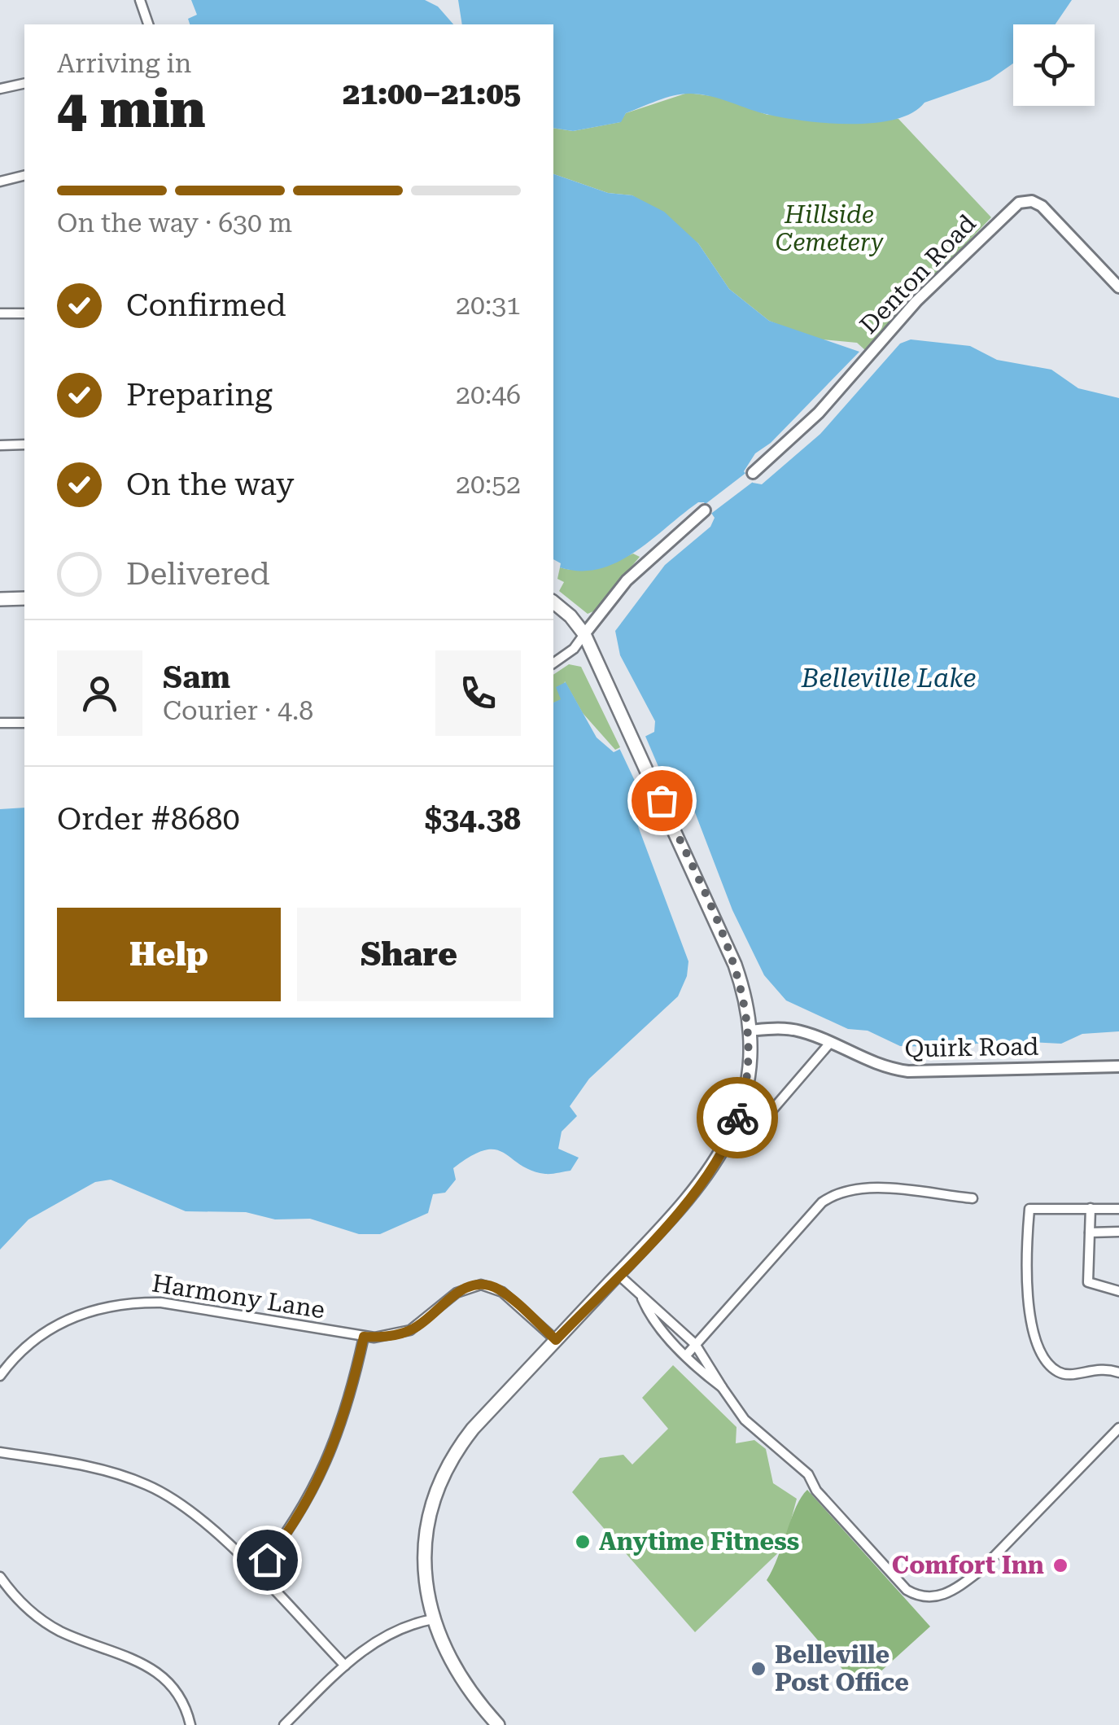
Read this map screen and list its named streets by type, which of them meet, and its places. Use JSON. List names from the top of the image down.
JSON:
{
  "streets": {
    "street": ["Denton Road", "Quirk Road", "Harmony Lane"]
  },
  "water": ["Belleville Lake"],
  "parks": ["Hillside Cemetery"],
  "places": ["Anytime Fitness", "Comfort Inn", "Belleville Post Office"],
  "page": {
    "heading": ["4 min", "Arriving in", "21:00–21:05"],
    "panel": [
      "Sam",
      "Courier · 4.8",
      "Order #8680",
      "$34.38"
    ],
    "bar": "On the way · 630 m",
    "list": [
      ["Confirmed", "20:31"],
      ["Preparing", "20:46"],
      ["On the way", "20:52"],
      "Delivered"
    ],
    "buttons": ["Help", "Share"]
  }
}
